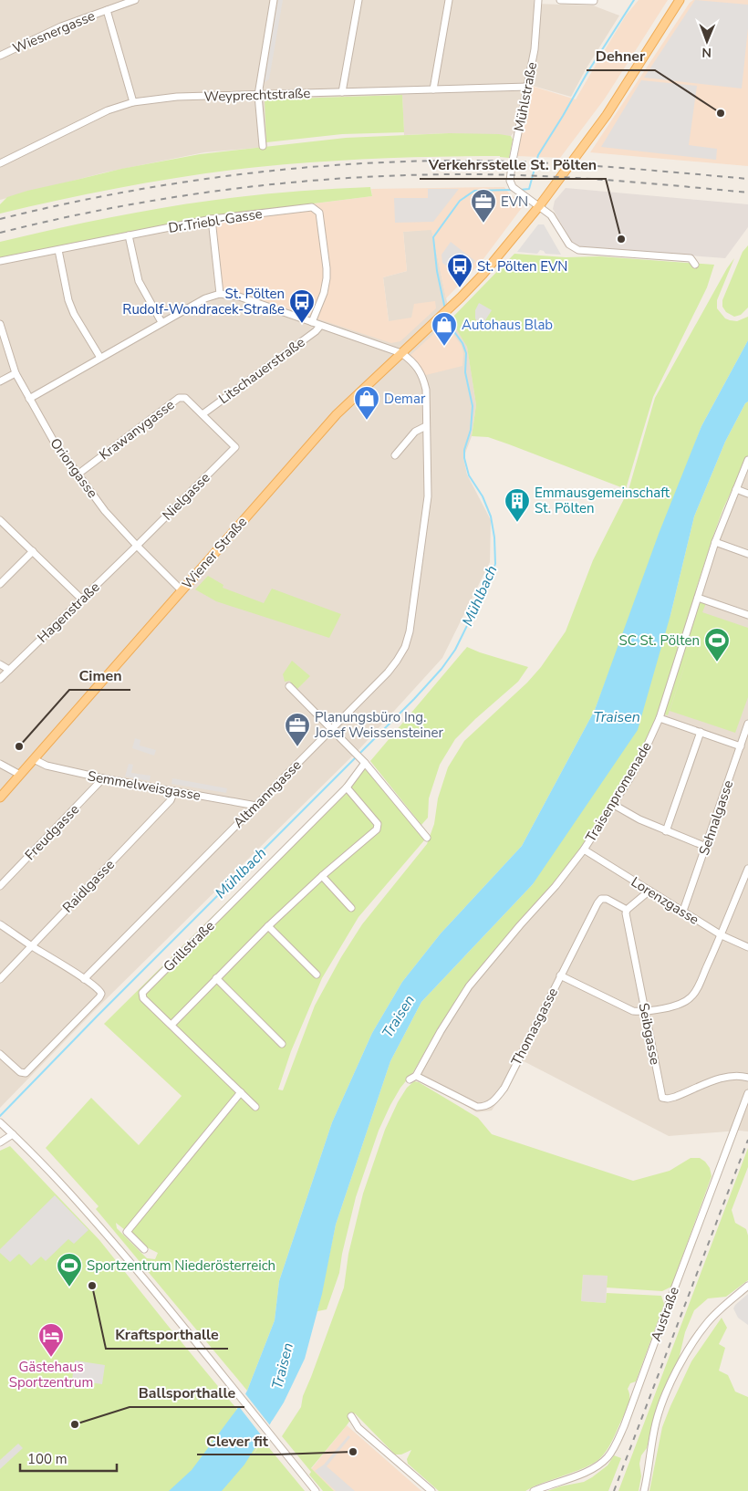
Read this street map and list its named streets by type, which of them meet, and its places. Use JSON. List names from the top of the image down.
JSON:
{
  "streets": {
    "main road": ["Wiener Straße"],
    "street": [
      "Wiesnergasse",
      "Weyprechtstraße",
      "Mühlstraße",
      "Dr.Triebl-Gasse",
      "Litschauerstraße",
      "Krawanygasse",
      "Oriongasse",
      "Nielgasse",
      "Hagenstraße",
      "Semmelweisgasse",
      "Traisenpromenade",
      "Altmanngasse",
      "Sehnalgasse",
      "Freudgasse",
      "Raidlgasse",
      "Lorenzgasse",
      "Grillstraße",
      "Thomasgasse",
      "Seibgasse",
      "Austraße"
    ]
  },
  "crossings": [
    ["Weyprechtstraße", "Mühlstraße"],
    ["Mühlstraße", "Wiener Straße"],
    ["Litschauerstraße", "Krawanygasse"],
    ["Krawanygasse", "Oriongasse"],
    ["Krawanygasse", "Nielgasse"],
    ["Oriongasse", "Nielgasse"],
    ["Oriongasse", "Wiener Straße"],
    ["Oriongasse", "Hagenstraße"],
    ["Nielgasse", "Hagenstraße"],
    ["Wiener Straße", "Semmelweisgasse"],
    ["Wiener Straße", "Altmanngasse"],
    ["Semmelweisgasse", "Altmanngasse"],
    ["Semmelweisgasse", "Freudgasse"],
    ["Semmelweisgasse", "Raidlgasse"],
    ["Traisenpromenade", "Lorenzgasse"],
    ["Traisenpromenade", "Thomasgasse"],
    ["Sehnalgasse", "Lorenzgasse"],
    ["Thomasgasse", "Seibgasse"]
  ],
  "water": ["Mühlbach", "Traisen"],
  "places": {
    "other": [
      "Dehner",
      "Verkehrsstelle St. Pölten",
      "Cimen",
      "Kraftsporthalle",
      "Ballsporthalle",
      "Clever fit"
    ],
    "office": ["EVN", "Planungsbüro Ing. Josef Weissensteiner"],
    "bus stop": ["St. Pölten EVN", "St. Pölten Rudolf-Wondracek-Straße"],
    "shop": ["Autohaus Blab", "Demar"],
    "building": ["Emmausgemeinschaft St. Pölten"],
    "sports": ["SC St. Pölten", "Sportzentrum Niederösterreich"],
    "hotel": ["Gästehaus Sportzentrum"]
  },
  "scale_bar": "100 m",
  "north": "bottom"
}
